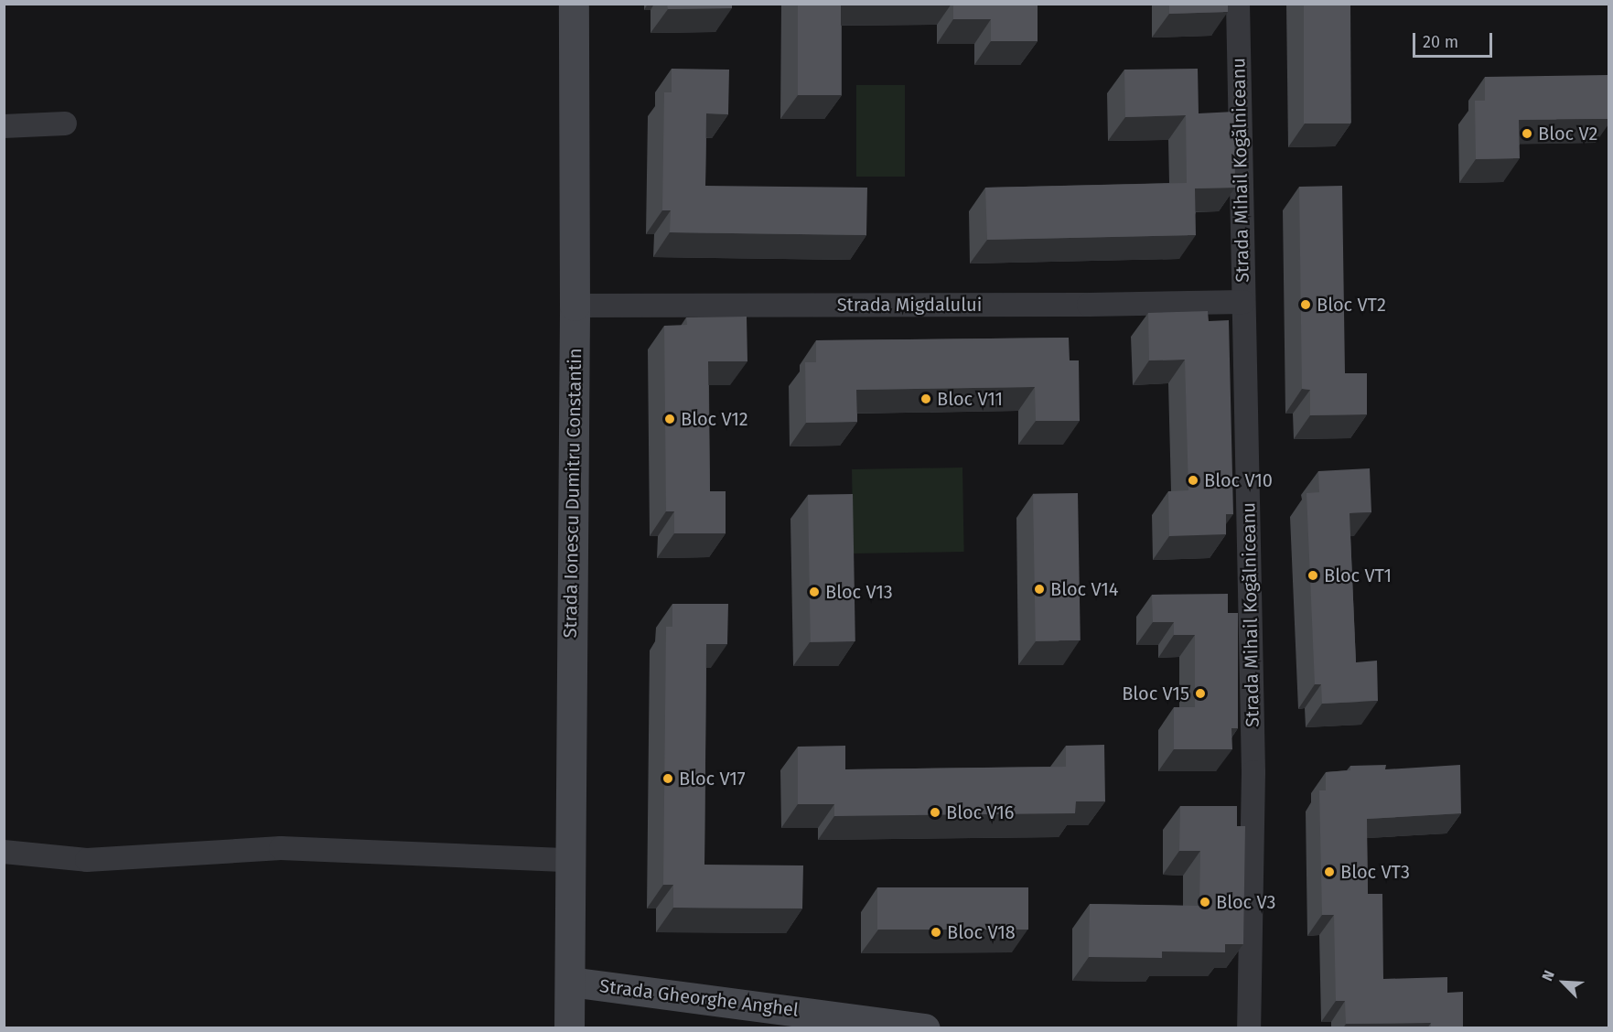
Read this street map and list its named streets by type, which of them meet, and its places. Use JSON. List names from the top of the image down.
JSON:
{
  "streets": {
    "street": [
      "Strada Mihail Kogălniceanu",
      "Strada Migdalului",
      "Strada Ionescu Dumitru Constantin",
      "Strada Gheorghe Anghel"
    ]
  },
  "crossings": [
    ["Strada Mihail Kogălniceanu", "Strada Migdalului"],
    ["Strada Migdalului", "Strada Ionescu Dumitru Constantin"],
    ["Strada Ionescu Dumitru Constantin", "Strada Gheorghe Anghel"]
  ],
  "places": [
    "Bloc V2",
    "Bloc VT2",
    "Bloc V11",
    "Bloc V12",
    "Bloc V10",
    "Bloc VT1",
    "Bloc V14",
    "Bloc V13",
    "Bloc V15",
    "Bloc V17",
    "Bloc V16",
    "Bloc VT3",
    "Bloc V3",
    "Bloc V18"
  ],
  "scale_bar": "20 m",
  "north": "top left"
}
